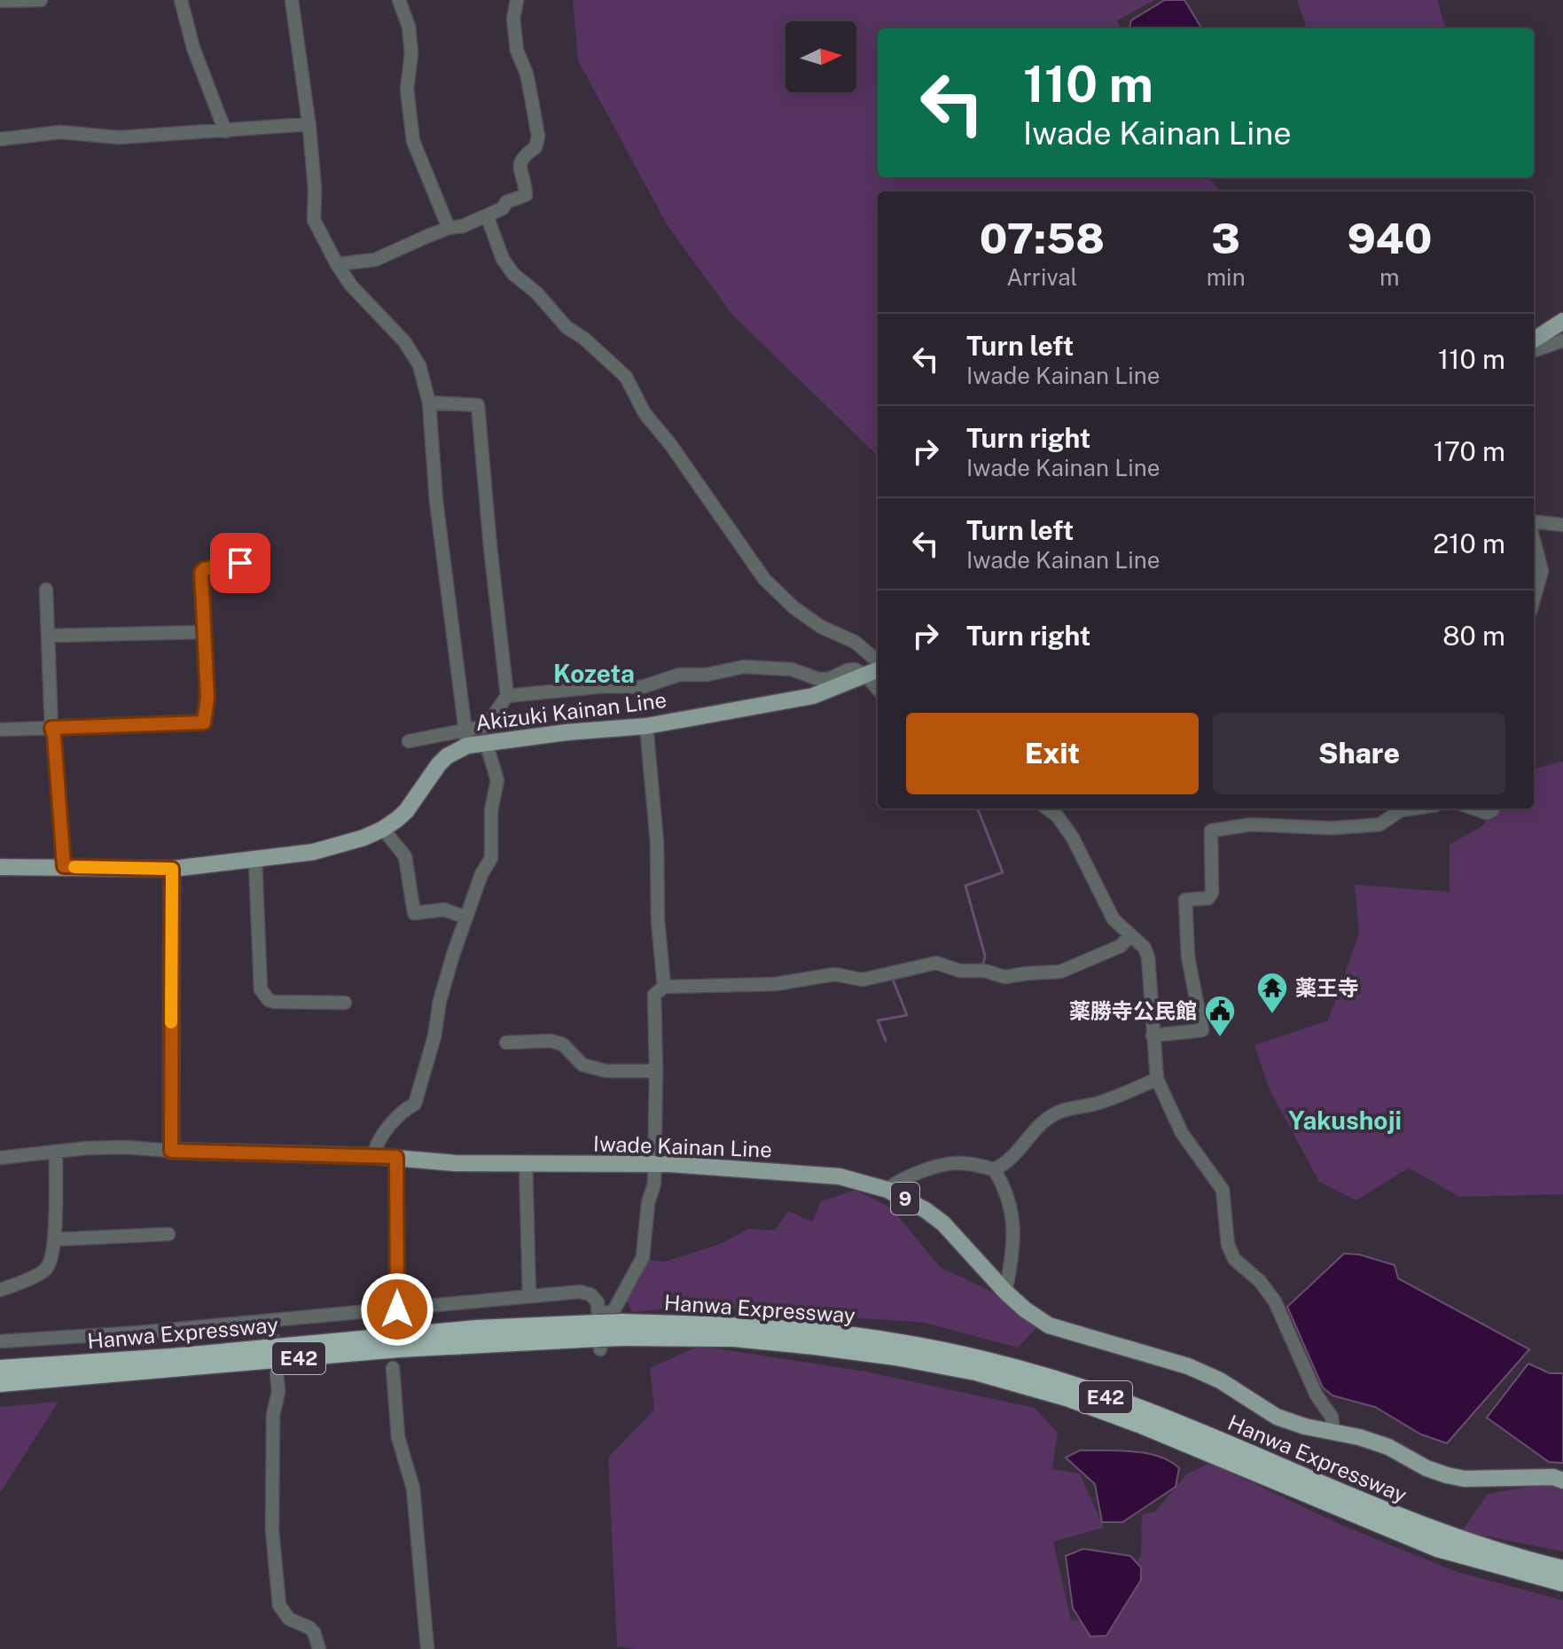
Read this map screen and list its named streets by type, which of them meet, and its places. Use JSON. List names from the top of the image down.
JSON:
{
  "streets": {
    "highway": ["Hanwa Expressway", "E42"],
    "main road": ["Akizuki Kainan Line", "Iwade Kainan Line", "9"]
  },
  "districts": ["Kozeta", "Yakushoji"],
  "places": {
    "temple": ["薬王寺"],
    "public building": ["薬勝寺公民館"]
  },
  "north": "right",
  "page": {
    "turn": ["110 m", "Iwade Kainan Line"],
    "eta": [
      "07:58",
      "Arrival",
      "3",
      "min",
      "940",
      "m"
    ],
    "list": [
      {
        "name": "Turn left",
        "note": "Iwade Kainan Line",
        "value": "110 m"
      },
      {
        "name": "Turn right",
        "note": "Iwade Kainan Line",
        "value": "170 m"
      },
      {
        "name": "Turn left",
        "note": "Iwade Kainan Line",
        "value": "210 m"
      },
      {
        "name": "Turn right",
        "value": "80 m"
      }
    ],
    "buttons": ["Exit", "Share"]
  }
}
